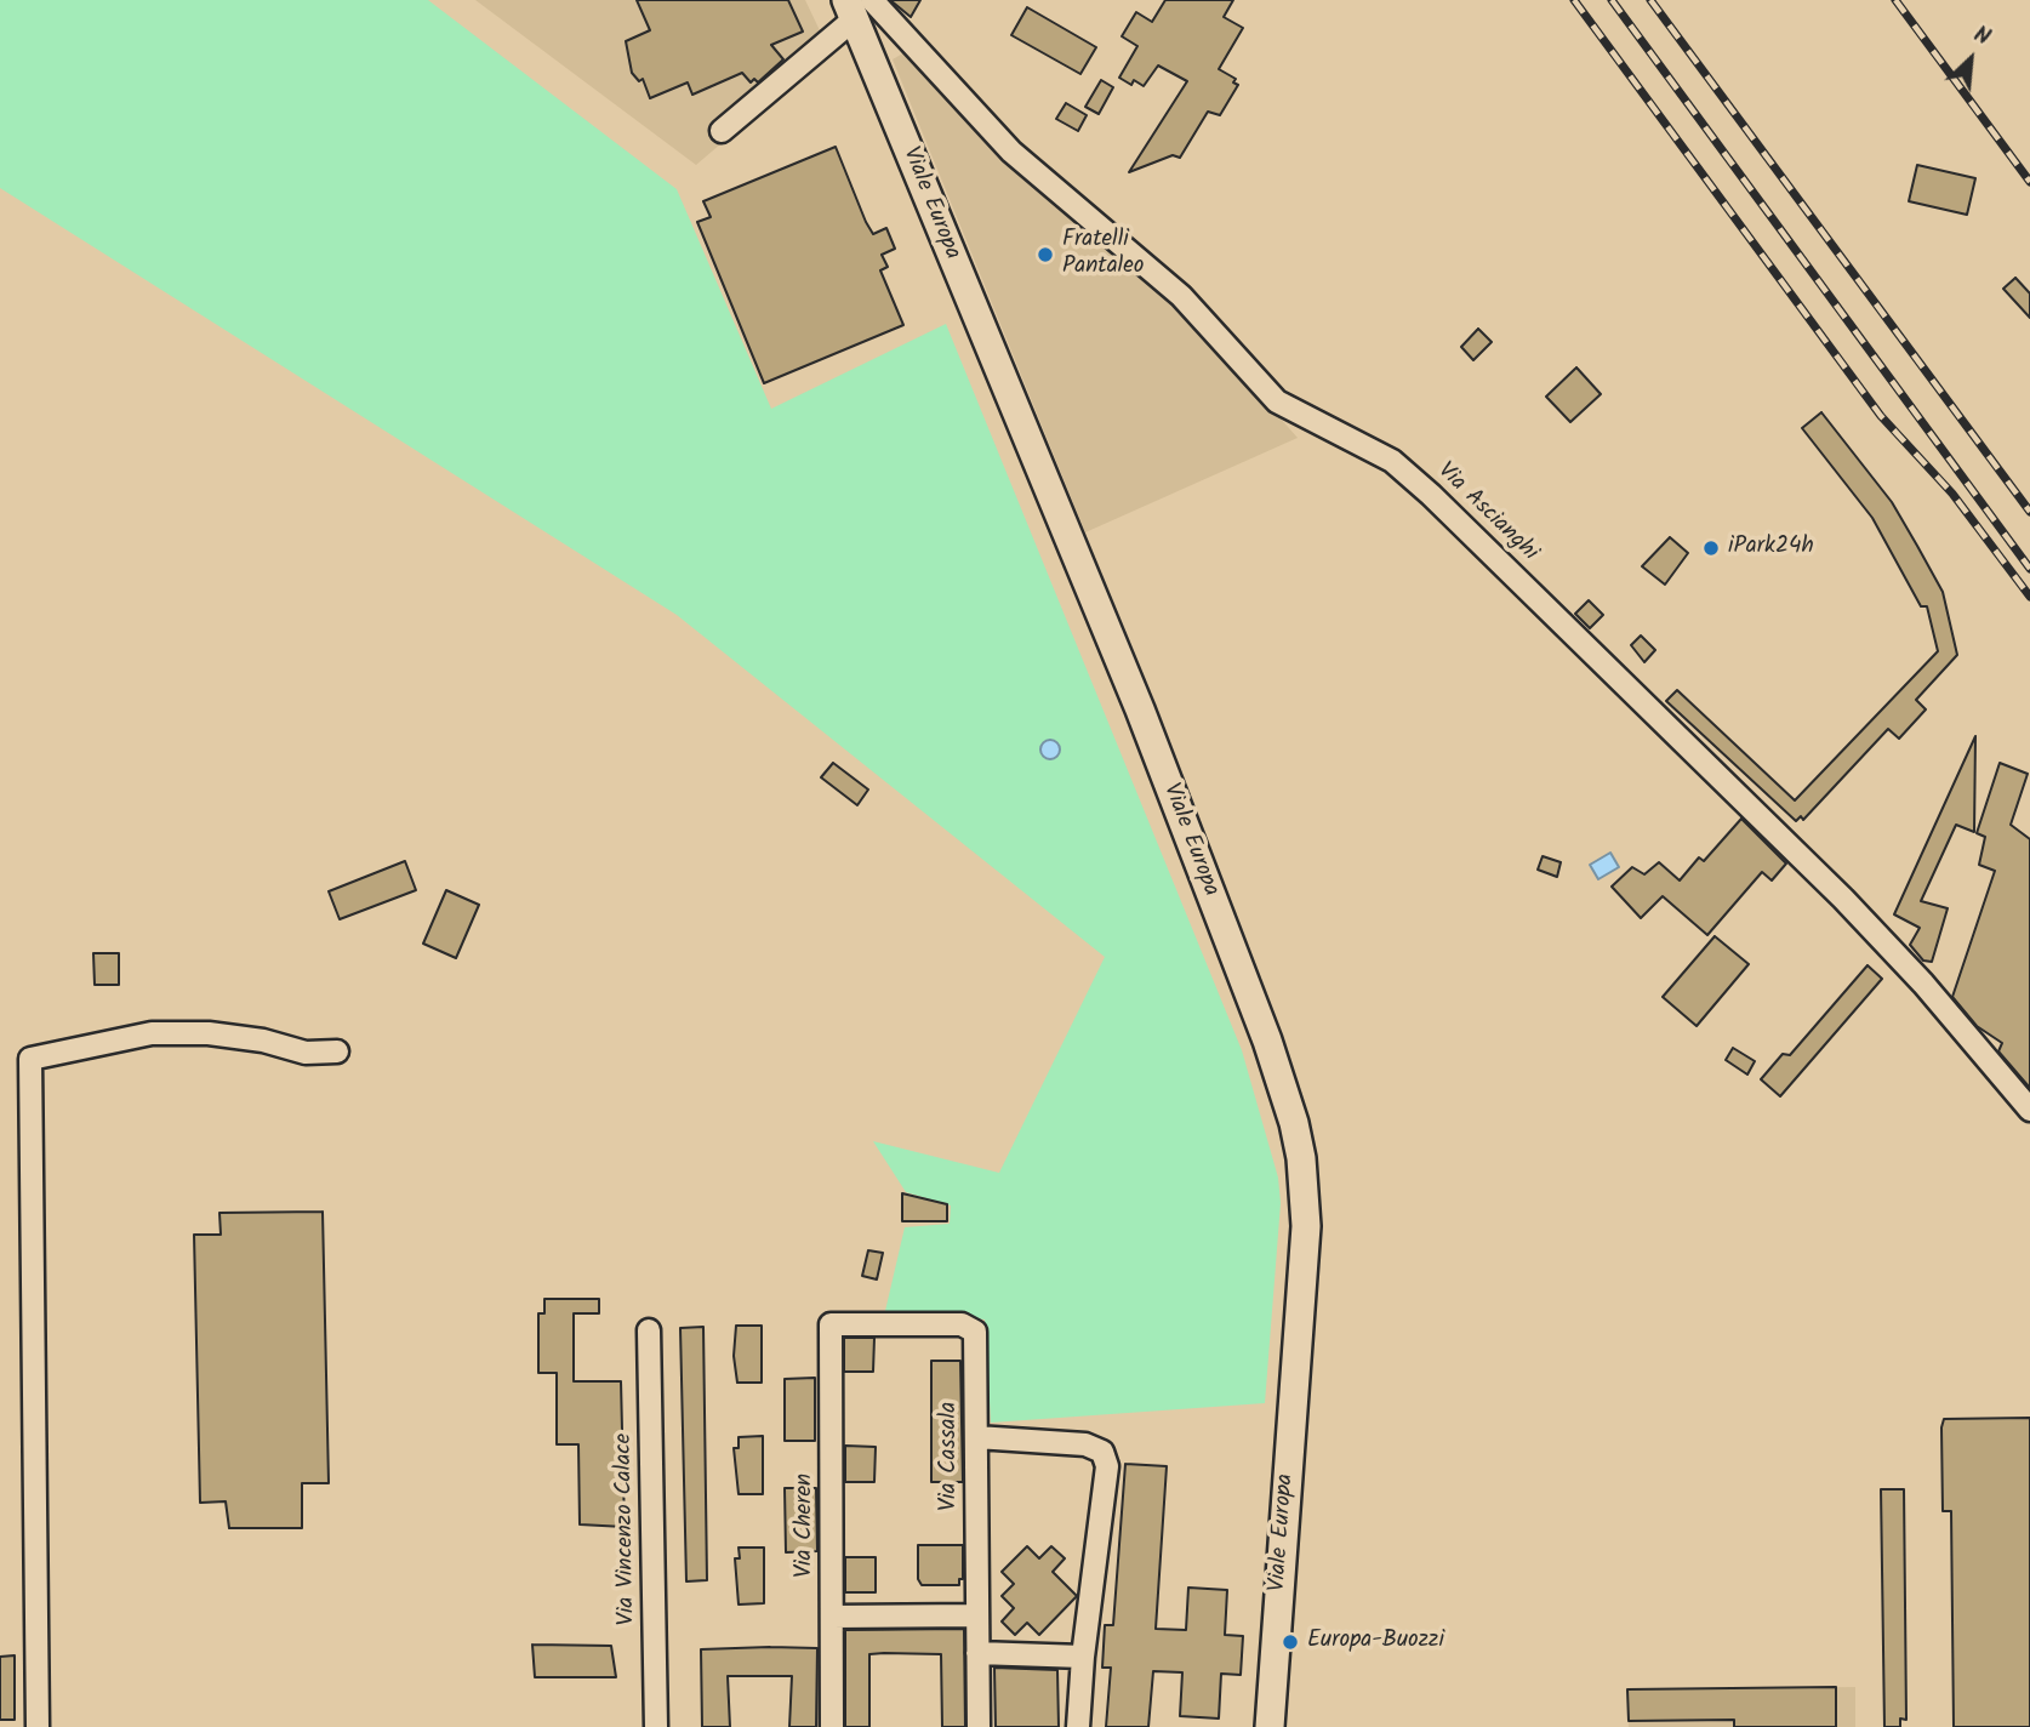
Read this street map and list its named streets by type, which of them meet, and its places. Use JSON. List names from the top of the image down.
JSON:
{
  "streets": {
    "main road": ["Viale Europa"],
    "street": [
      "Via Ascianghi",
      "Via Cassala",
      "Via Cheren",
      "Via Vincenzo Calace"
    ]
  },
  "crossings": [
    ["Viale Europa", "Via Ascianghi"],
    ["Via Cassala", "Via Cheren"]
  ],
  "places": ["Fratelli Pantaleo", "iPark24h", "Europa-Buozzi"],
  "north": "top right"
}
